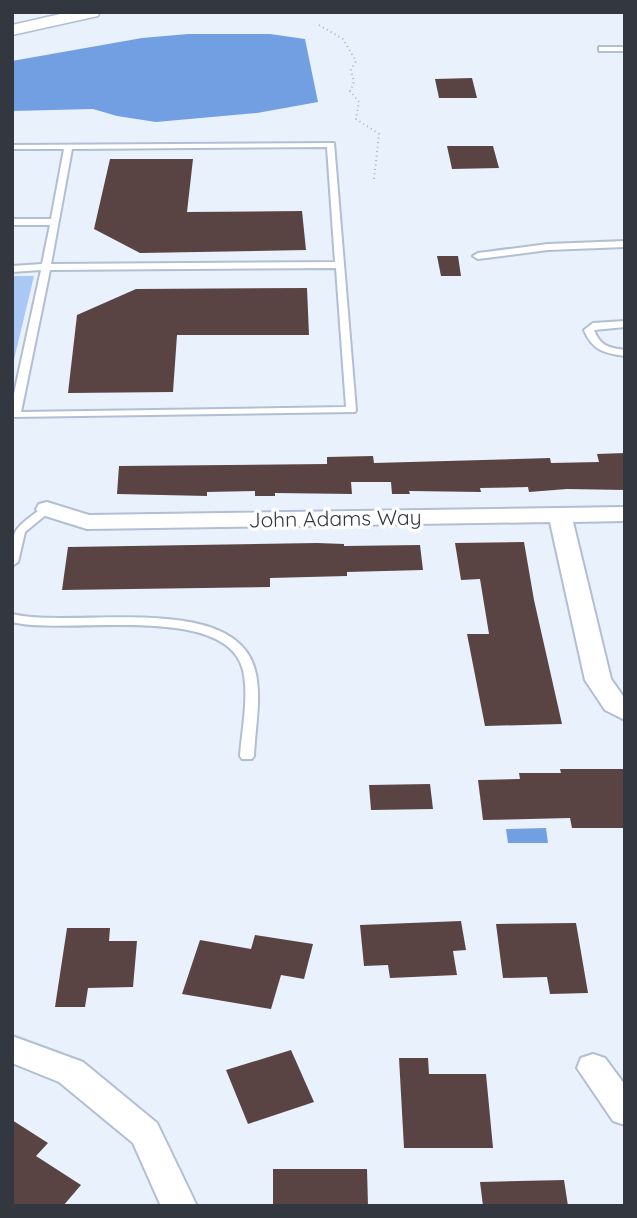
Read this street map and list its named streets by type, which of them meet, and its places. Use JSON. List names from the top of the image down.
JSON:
{
  "streets": {
    "street": ["John Adams Way"]
  }
}
